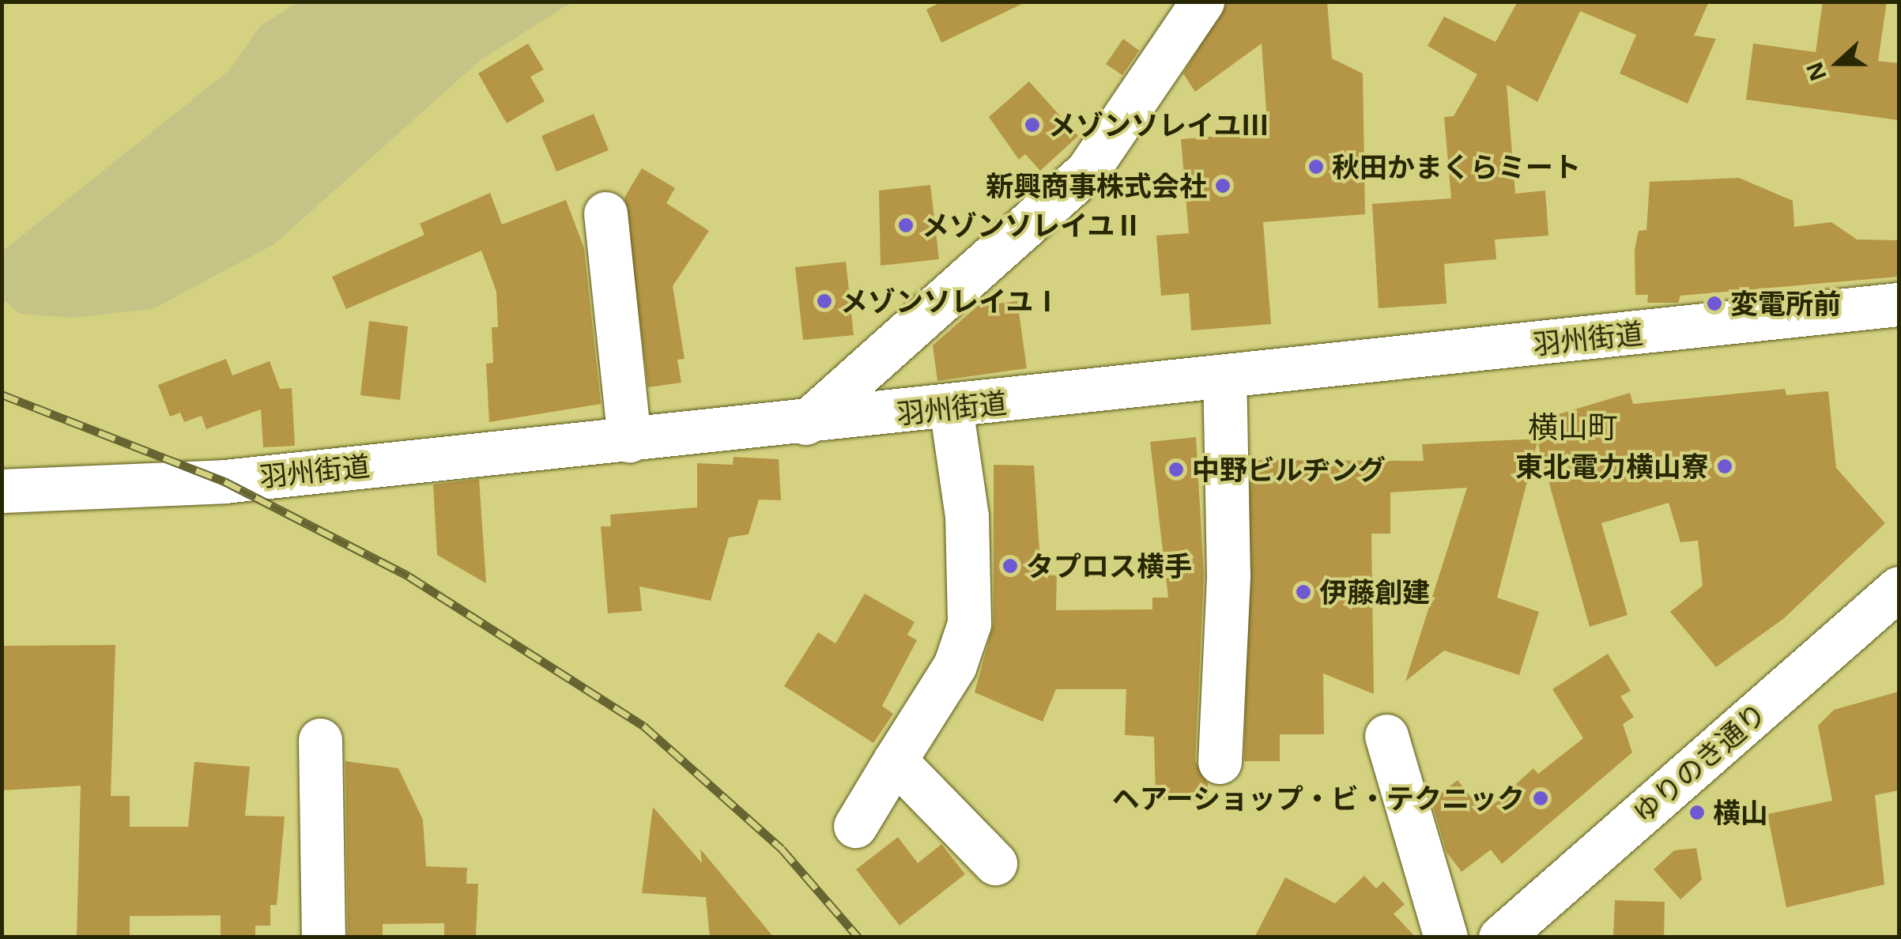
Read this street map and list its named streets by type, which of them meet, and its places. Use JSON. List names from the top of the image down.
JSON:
{
  "streets": {
    "street": ["羽州街道", "ゆりのき通り"]
  },
  "districts": ["横山町"],
  "places": [
    "メゾンソレイユⅢ",
    "秋田かまくらミート",
    "新興商事株式会社",
    "メゾンソレイユⅡ",
    "メゾンソレイユⅠ",
    "変電所前",
    "東北電力横山寮",
    "中野ビルヂング",
    "タプロス横手",
    "伊藤創建",
    "ヘアーショップ・ビ・テクニック",
    "横山"
  ],
  "north": "left"
}
